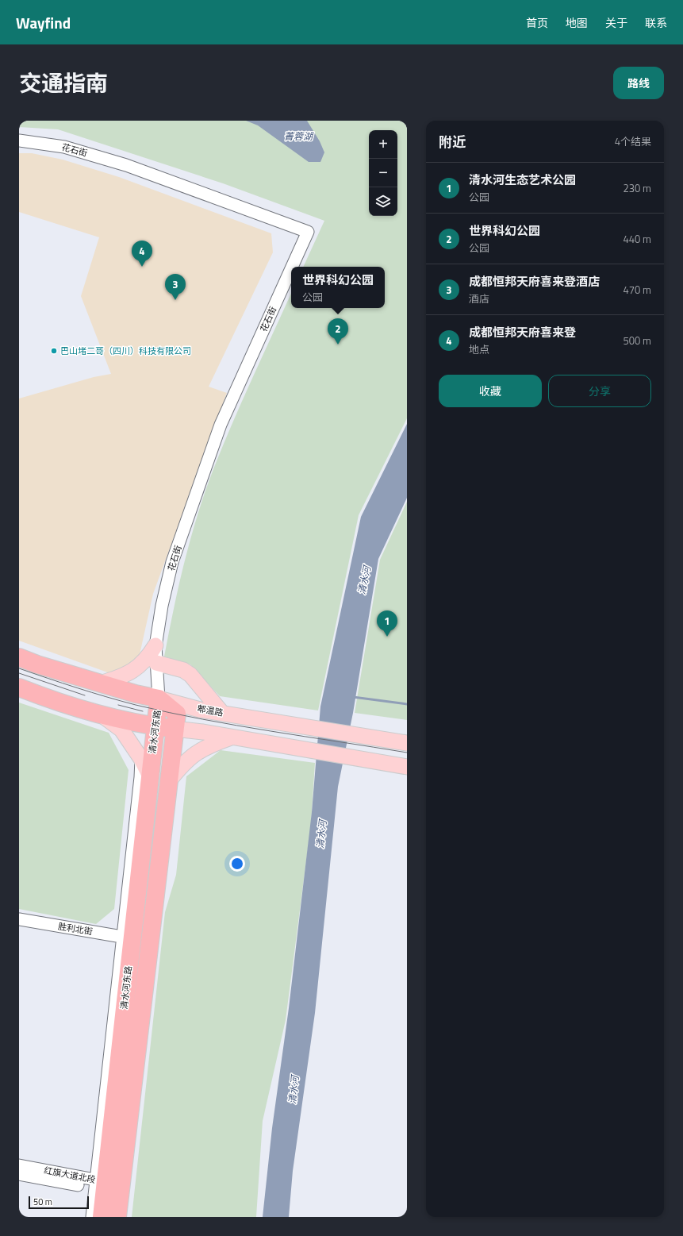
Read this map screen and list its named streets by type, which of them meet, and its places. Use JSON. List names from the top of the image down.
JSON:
{
  "streets": {
    "highway": ["郫温路", "清水河东路"],
    "street": ["花石街", "胜利北街", "红旗大道北段"]
  },
  "crossings": [
    ["花石街", "郫温路"],
    ["花石街", "清水河东路"],
    ["郫温路", "清水河东路"],
    ["清水河东路", "胜利北街"],
    ["清水河东路", "红旗大道北段"]
  ],
  "water": ["菁蓉湖", "清水河"],
  "places": ["巴山堵二哥（四川）科技有限公司"],
  "scale_bar": "50 m",
  "page": {
    "header": "Wayfind",
    "nav": [
      "首页",
      "地图",
      "关于",
      "联系"
    ],
    "title": "交通指南",
    "buttons": [
      "路线",
      ["收藏", "分享"]
    ],
    "heading": ["附近", "4个结果"],
    "map_buttons": ["+", "−"],
    "list": [
      {
        "mark": "1",
        "name": "清水河生态艺术公园",
        "note": "公园",
        "value": "230 m"
      },
      {
        "mark": "2",
        "name": "世界科幻公园",
        "note": "公园",
        "value": "440 m"
      },
      {
        "mark": "3",
        "name": "成都恒邦天府喜来登酒店",
        "note": "酒店",
        "value": "470 m"
      },
      {
        "mark": "4",
        "name": "成都恒邦天府喜来登",
        "note": "地点",
        "value": "500 m"
      }
    ],
    "pins": [
      "4",
      "3",
      "2",
      "1"
    ],
    "popup": ["世界科幻公园", "公园"],
    "scale": "50 m"
  }
}
